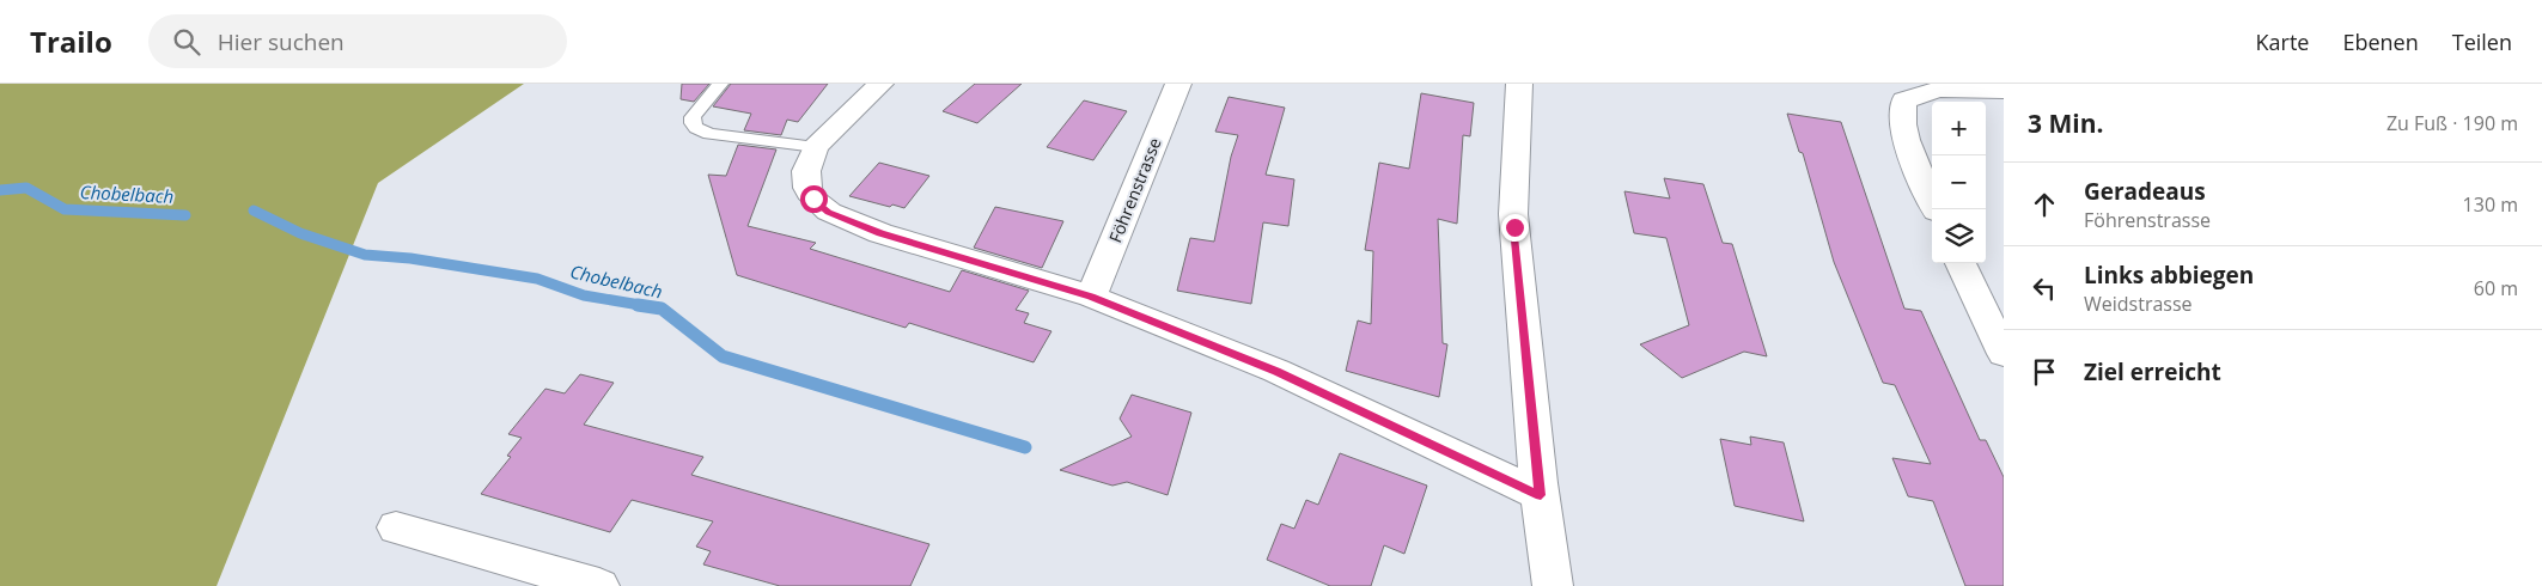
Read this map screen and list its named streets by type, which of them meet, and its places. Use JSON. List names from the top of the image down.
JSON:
{
  "streets": {
    "street": ["Föhrenstrasse"]
  },
  "water": ["Chobelbach"],
  "page": {
    "header": "Trailo",
    "search": "Hier suchen",
    "nav": ["Karte", "Ebenen", "Teilen"],
    "heading": ["3 Min.", "Zu Fuß · 190 m"],
    "map_buttons": ["+", "−"],
    "list": [
      ["Geradeaus", "Föhrenstrasse", "130 m"],
      ["Links abbiegen", "Weidstrasse", "60 m"],
      "Ziel erreicht"
    ]
  }
}
